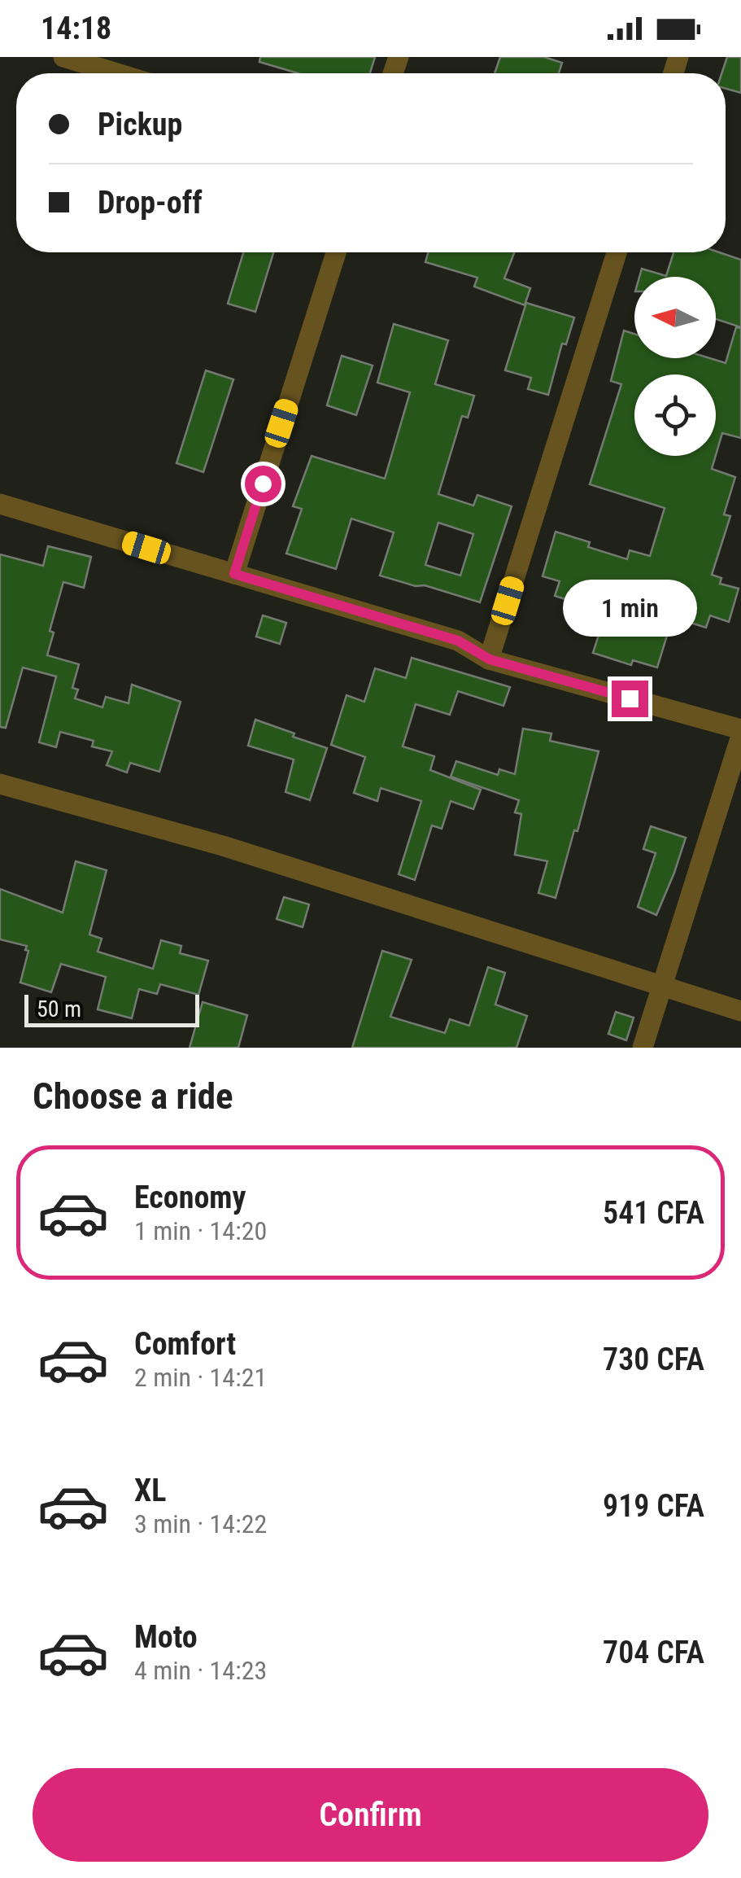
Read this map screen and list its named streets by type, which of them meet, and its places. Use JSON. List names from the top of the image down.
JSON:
{
  "scale_bar": "50 m",
  "north": "left",
  "page": {
    "status": "14:18",
    "banner": ["Pickup", "Drop-off"],
    "bubble": "1 min",
    "scale": "50 m",
    "heading": "Choose a ride",
    "list": [
      {
        "name": "Economy",
        "note": "1 min · 14:20",
        "value": "541 CFA"
      },
      {
        "name": "Comfort",
        "note": "2 min · 14:21",
        "value": "730 CFA"
      },
      {
        "name": "XL",
        "note": "3 min · 14:22",
        "value": "919 CFA"
      },
      {
        "name": "Moto",
        "note": "4 min · 14:23",
        "value": "704 CFA"
      }
    ],
    "buttons": "Confirm"
  }
}
